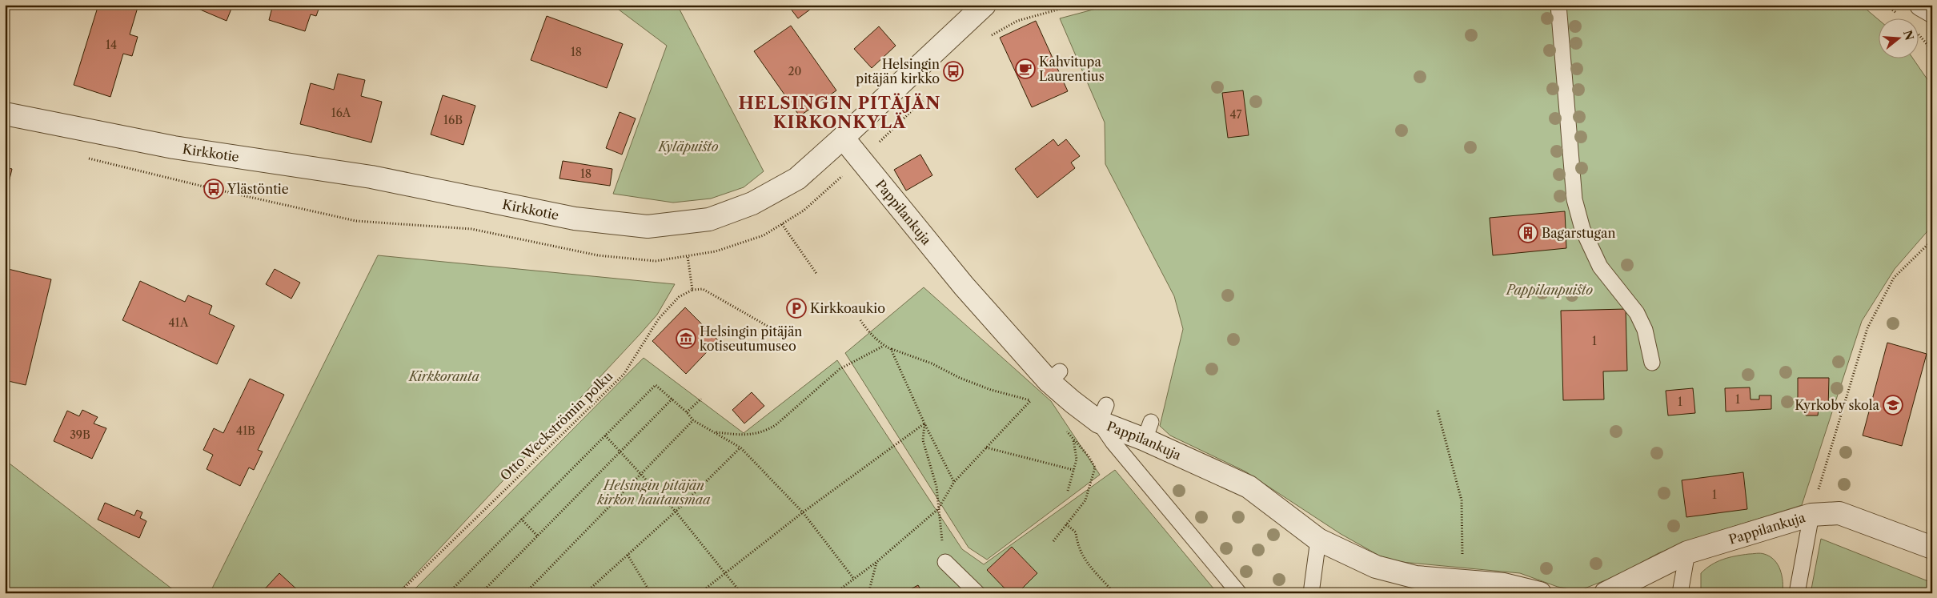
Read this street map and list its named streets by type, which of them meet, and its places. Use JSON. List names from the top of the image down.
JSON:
{
  "streets": {
    "street": ["Kirkkotie", "Pappilankuja"],
    "path": ["Otto Weckströmin polku"]
  },
  "crossings": [
    ["Kirkkotie", "Pappilankuja"]
  ],
  "districts": ["HELSINGIN PITÄJÄN KIRKONKYLÄ"],
  "parks": [
    "Kyläpuisto",
    "Pappilanpuisto",
    "Kirkkoranta",
    "Helsingin pitäjän kirkon hautausmaa"
  ],
  "places": {
    "cafe": ["Kahvitupa Laurentius"],
    "bus stop": ["Helsingin pitäjän kirkko", "Ylästöntie"],
    "building": ["Bagarstugan"],
    "parking": ["Kirkkoaukio"],
    "museum": ["Helsingin pitäjän kotiseutumuseo"],
    "school or university": ["Kyrkoby skola"]
  },
  "house_numbers": [
    "14",
    "18",
    "20",
    "16A",
    "47",
    "16B",
    "18",
    "41A",
    "1",
    "1",
    "1",
    "41B",
    "39B",
    "1"
  ],
  "north": "right"
}
